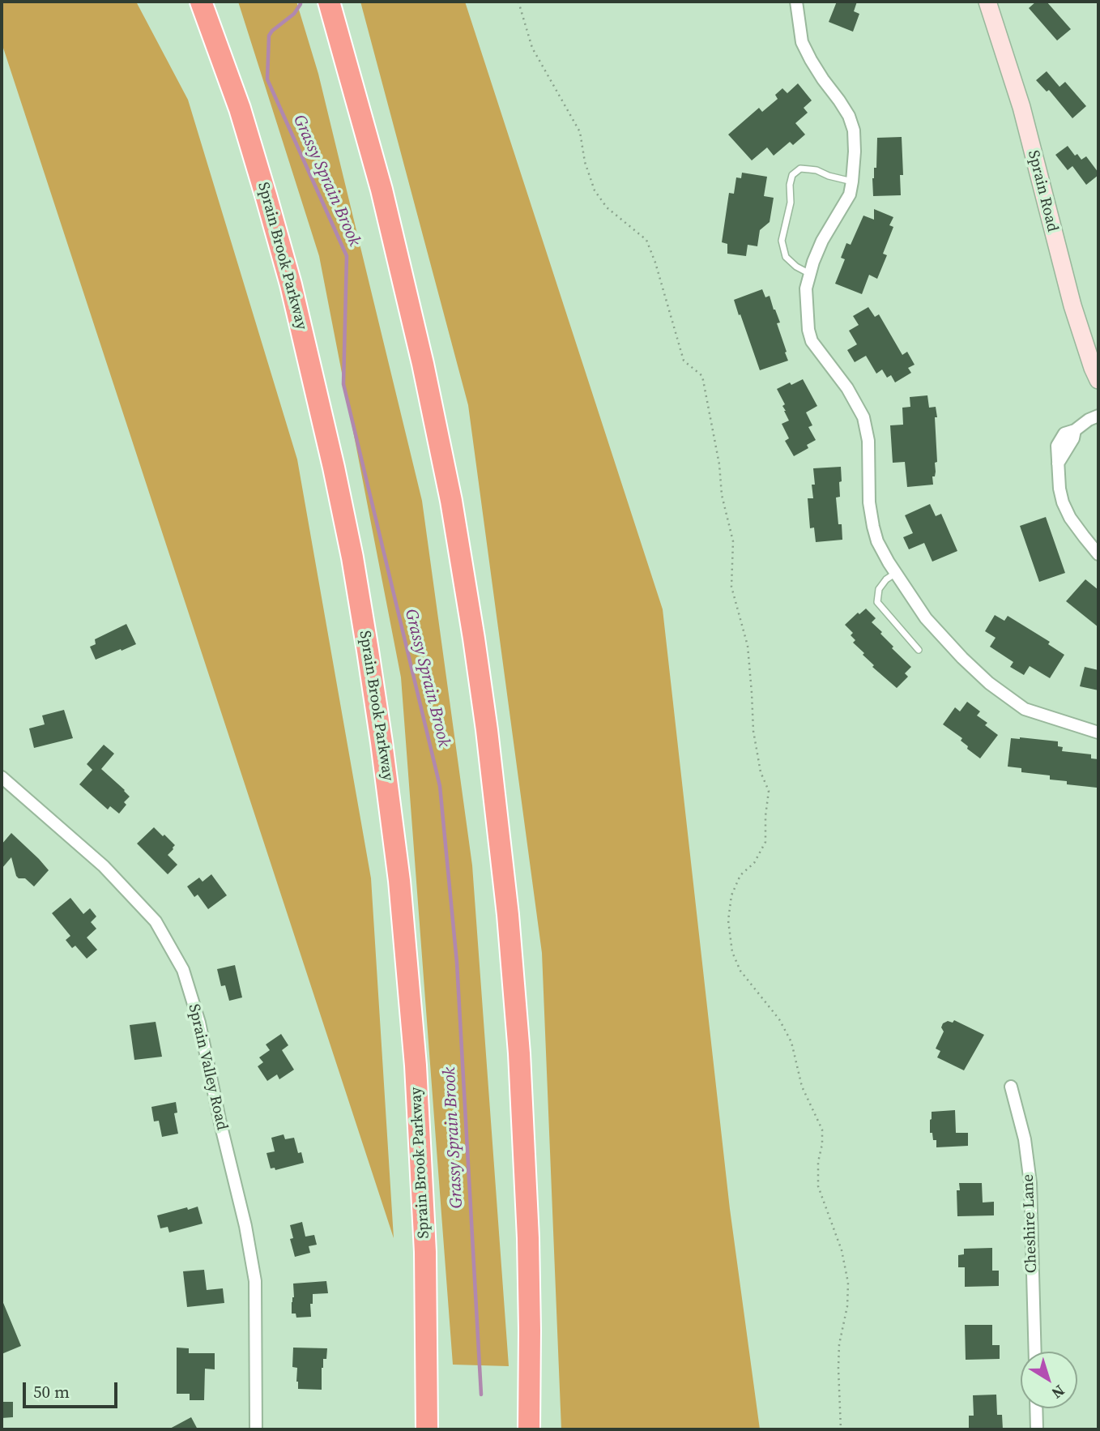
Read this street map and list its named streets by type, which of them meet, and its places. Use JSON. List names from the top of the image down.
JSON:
{
  "streets": {
    "highway": ["Sprain Brook Parkway"],
    "street": ["Sprain Road", "Sprain Valley Road", "Cheshire Lane"]
  },
  "water": ["Grassy Sprain Brook"],
  "scale_bar": "50 m",
  "north": "bottom right"
}
